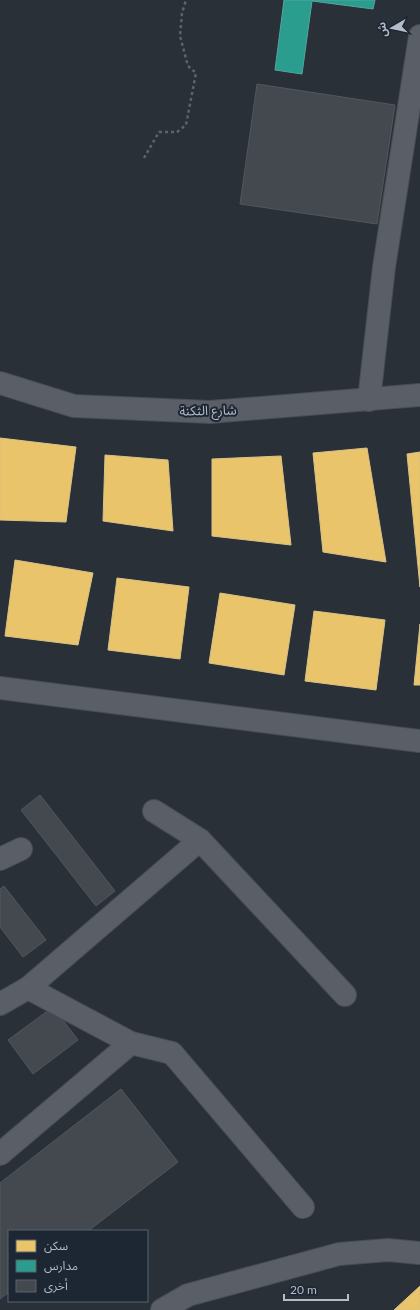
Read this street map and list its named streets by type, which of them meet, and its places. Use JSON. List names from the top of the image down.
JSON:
{
  "streets": {
    "street": ["شارع الثكنة"]
  },
  "legend": ["سكن", "مدارس", "أخرى"],
  "scale_bar": "20 m",
  "north": "left"
}
